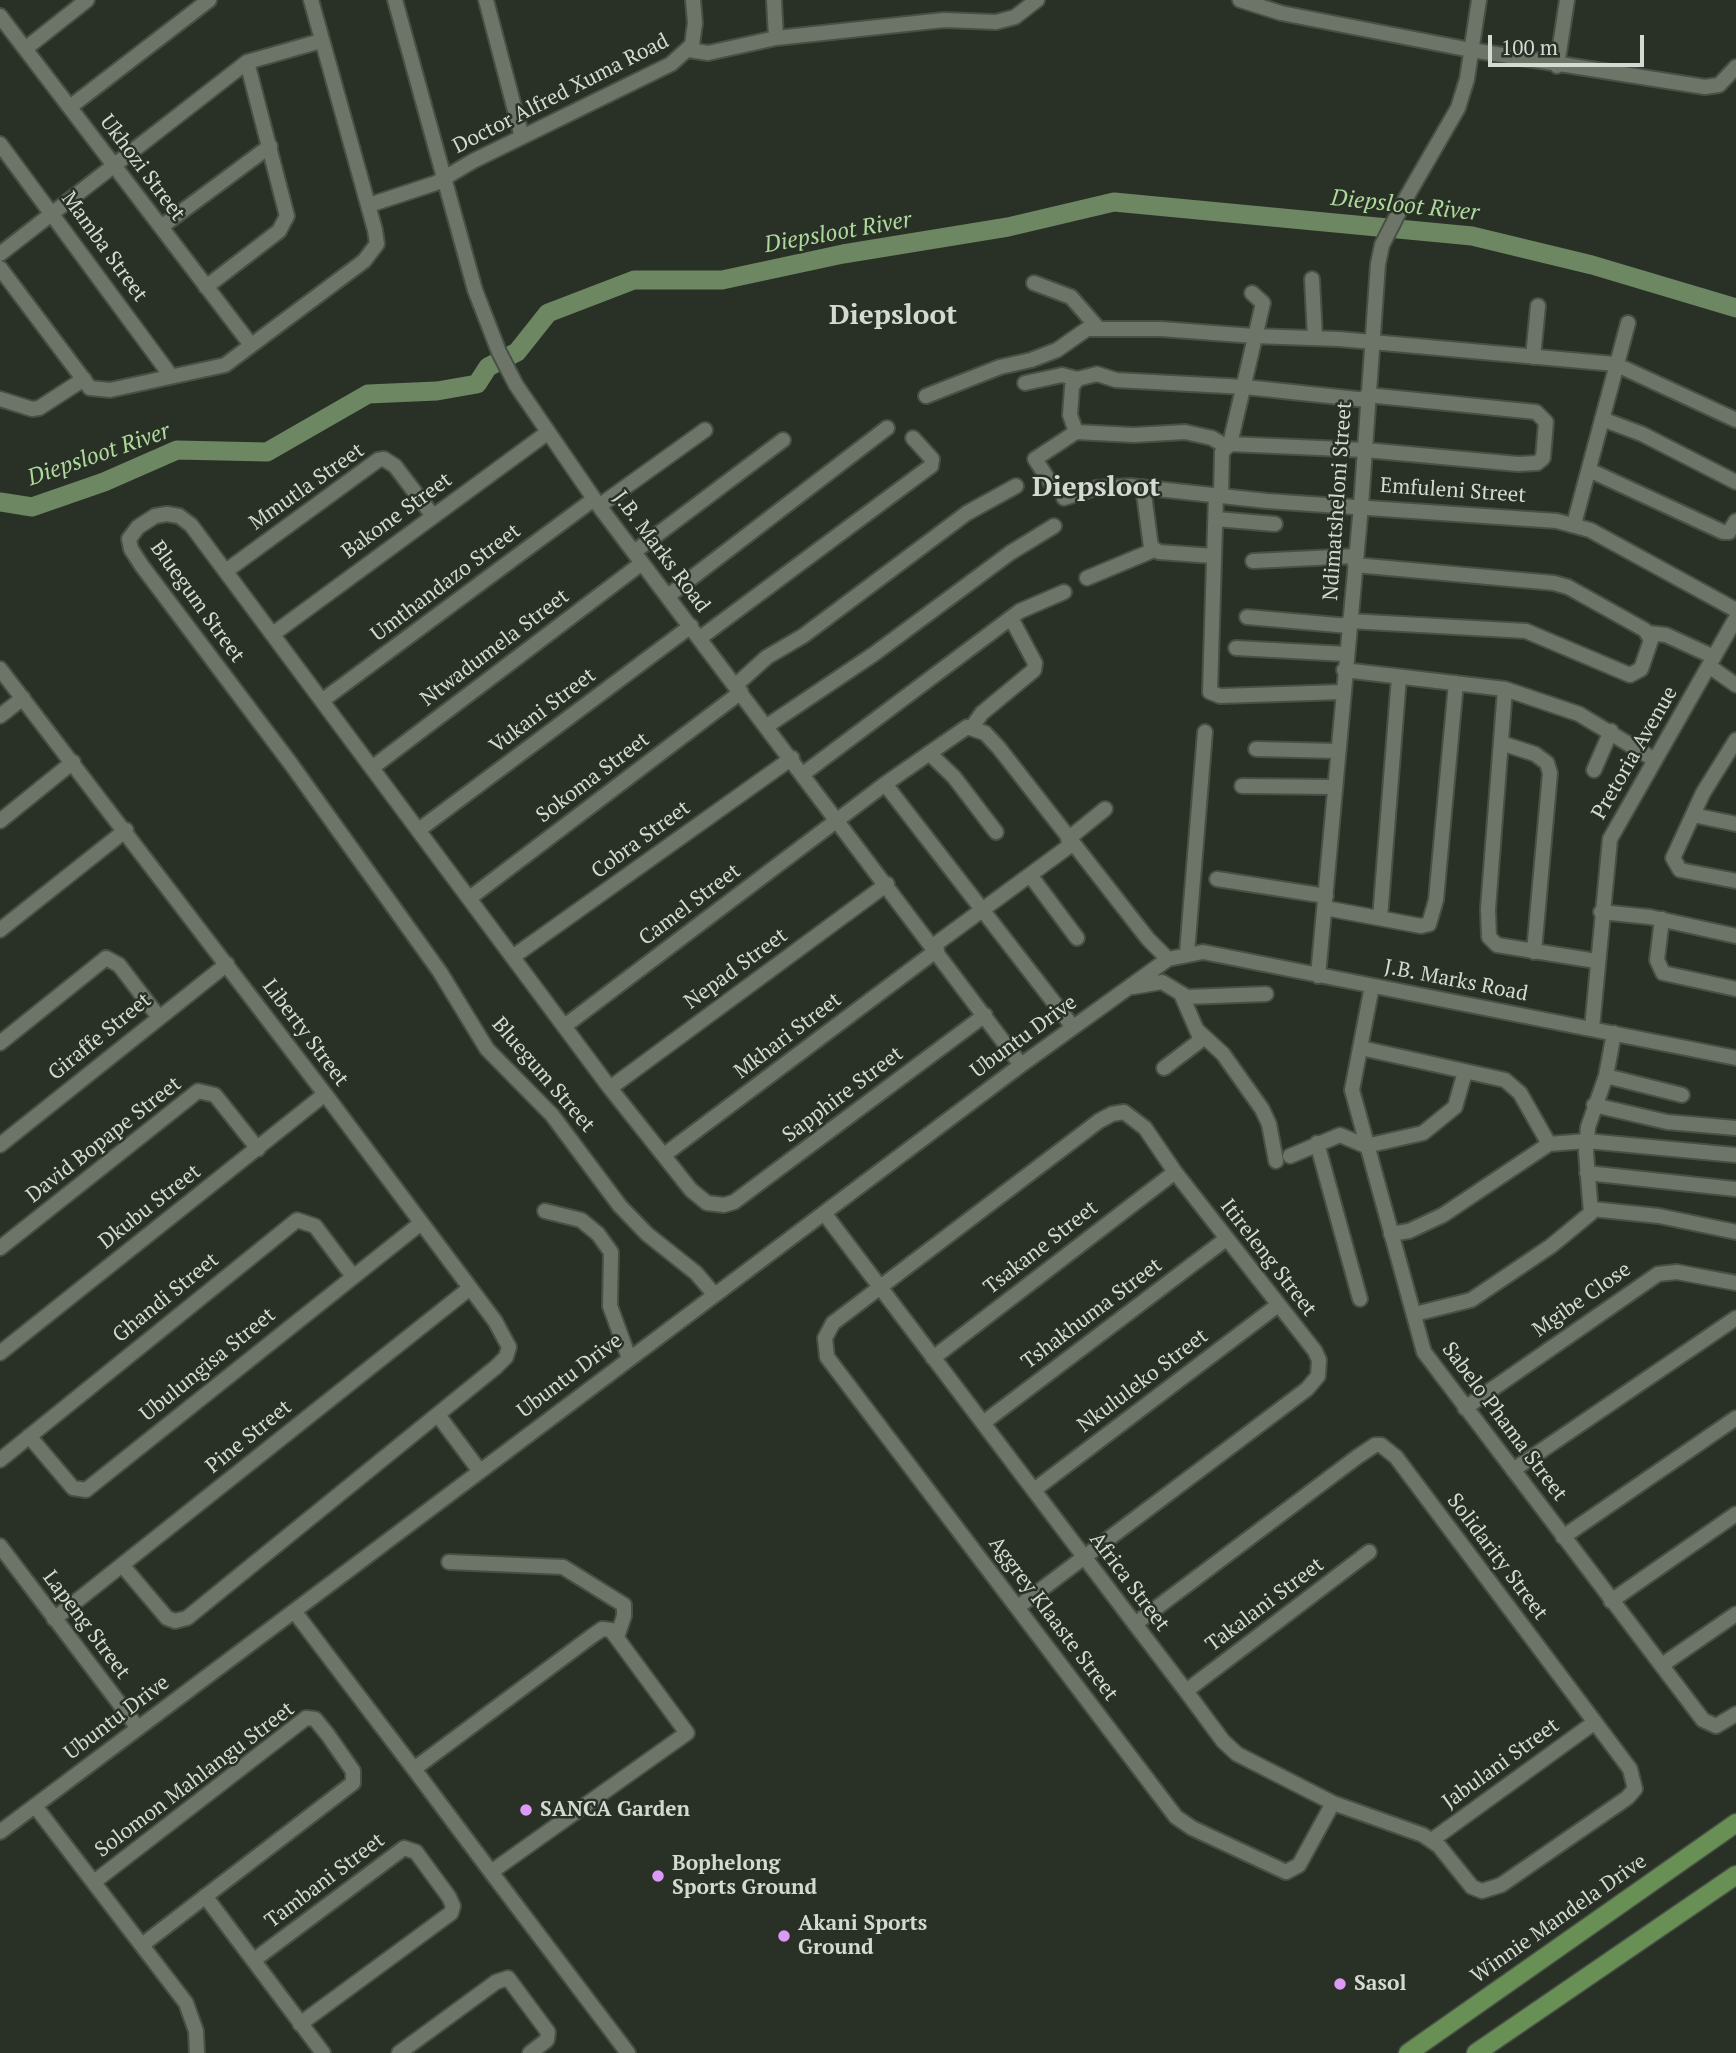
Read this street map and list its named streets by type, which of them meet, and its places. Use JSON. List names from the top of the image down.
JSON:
{
  "streets": {
    "main road": ["Winnie Mandela Drive"],
    "street": [
      "Doctor Alfred Xuma Road",
      "Ukhozi Street",
      "Mamba Street",
      "Mmutla Street",
      "Emfuleni Street",
      "Ndimatsheloni Street",
      "Bakone Street",
      "J.B. Marks Road",
      "Umthandazo Street",
      "Bluegum Street",
      "Ntwadumela Street",
      "Vukani Street",
      "Pretoria Avenue",
      "Sokoma Street",
      "Cobra Street",
      "Camel Street",
      "Nepad Street",
      "Liberty Street",
      "Mkhari Street",
      "Giraffe Street",
      "Ubuntu Drive",
      "Sapphire Street",
      "David Bopape Street",
      "Dkubu Street",
      "Tsakane Street",
      "Itireleng Street",
      "Ghandi Street",
      "Mgibe Close",
      "Tshakhuma Street",
      "Ubulungisa Street",
      "Nkululeko Street",
      "Sabelo Phama Street",
      "Pine Street",
      "Solidarity Street",
      "Africa Street",
      "Takalani Street",
      "Aggrey Klaaste Street",
      "Lapeng Street",
      "Jabulani Street",
      "Solomon Mahlangu Street",
      "Tambani Street"
    ]
  },
  "crossings": [
    ["Doctor Alfred Xuma Road", "J.B. Marks Road"],
    ["Mmutla Street", "Bakone Street"],
    ["Mmutla Street", "Bluegum Street"],
    ["Emfuleni Street", "Ndimatsheloni Street"],
    ["Ndimatsheloni Street", "J.B. Marks Road"],
    ["Bakone Street", "J.B. Marks Road"],
    ["Bakone Street", "Bluegum Street"],
    ["J.B. Marks Road", "Umthandazo Street"],
    ["J.B. Marks Road", "Ntwadumela Street"],
    ["J.B. Marks Road", "Vukani Street"],
    ["J.B. Marks Road", "Pretoria Avenue"],
    ["J.B. Marks Road", "Sokoma Street"],
    ["J.B. Marks Road", "Cobra Street"],
    ["J.B. Marks Road", "Camel Street"],
    ["J.B. Marks Road", "Nepad Street"],
    ["J.B. Marks Road", "Mkhari Street"],
    ["J.B. Marks Road", "Ubuntu Drive"],
    ["J.B. Marks Road", "Sapphire Street"],
    ["J.B. Marks Road", "Sabelo Phama Street"],
    ["Umthandazo Street", "Bluegum Street"],
    ["Bluegum Street", "Ntwadumela Street"],
    ["Bluegum Street", "Vukani Street"],
    ["Bluegum Street", "Sokoma Street"],
    ["Bluegum Street", "Cobra Street"],
    ["Bluegum Street", "Camel Street"],
    ["Bluegum Street", "Nepad Street"],
    ["Bluegum Street", "Mkhari Street"],
    ["Bluegum Street", "Ubuntu Drive"],
    ["Bluegum Street", "Sapphire Street"],
    ["Liberty Street", "Giraffe Street"],
    ["Liberty Street", "Dkubu Street"],
    ["Liberty Street", "Ubulungisa Street"],
    ["Liberty Street", "Pine Street"],
    ["Ubuntu Drive", "Africa Street"],
    ["Ubuntu Drive", "Lapeng Street"],
    ["David Bopape Street", "Dkubu Street"],
    ["Tsakane Street", "Itireleng Street"],
    ["Tsakane Street", "Africa Street"],
    ["Itireleng Street", "Tshakhuma Street"],
    ["Itireleng Street", "Nkululeko Street"],
    ["Itireleng Street", "Africa Street"],
    ["Itireleng Street", "Aggrey Klaaste Street"],
    ["Ghandi Street", "Ubulungisa Street"],
    ["Mgibe Close", "Sabelo Phama Street"],
    ["Tshakhuma Street", "Africa Street"],
    ["Nkululeko Street", "Africa Street"],
    ["Pine Street", "Lapeng Street"],
    ["Solidarity Street", "Africa Street"],
    ["Solidarity Street", "Jabulani Street"],
    ["Africa Street", "Takalani Street"],
    ["Africa Street", "Aggrey Klaaste Street"],
    ["Africa Street", "Jabulani Street"]
  ],
  "districts": ["Diepsloot", "Diepsloot"],
  "water": ["Diepsloot River"],
  "places": [
    "SANCA Garden",
    "Bophelong Sports Ground",
    "Akani Sports Ground",
    "Sasol"
  ],
  "scale_bar": "100 m"
}
